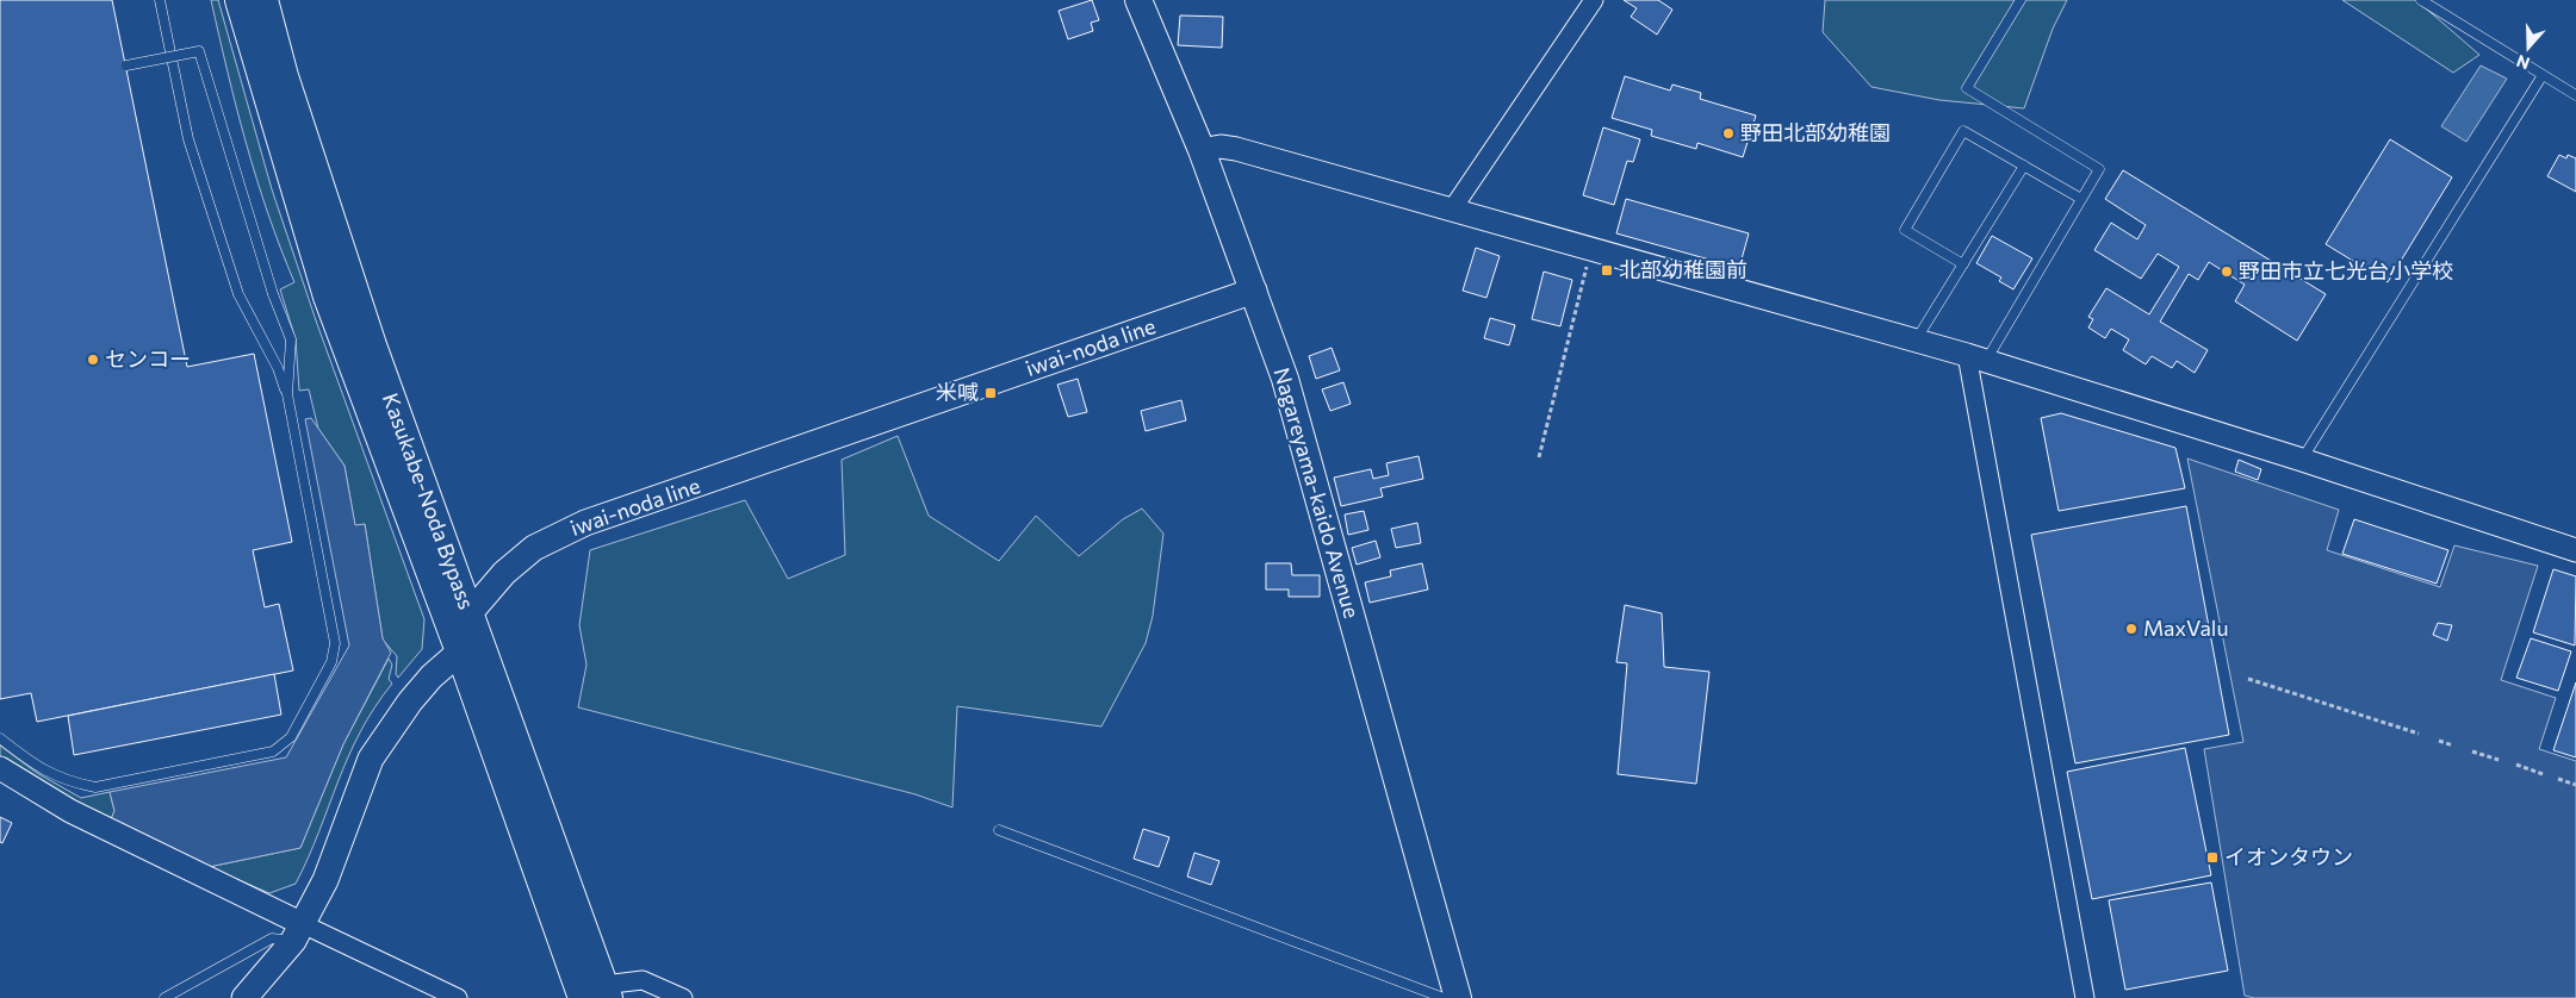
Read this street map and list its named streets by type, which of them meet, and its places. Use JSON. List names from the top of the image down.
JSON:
{
  "streets": {
    "highway": ["Kasukabe-Noda Bypass"],
    "main road": ["iwai-noda line", "Nagareyama-kaido Avenue"]
  },
  "crossings": [
    ["iwai-noda line", "Nagareyama-kaido Avenue"],
    ["iwai-noda line", "Kasukabe-Noda Bypass"]
  ],
  "places": {
    "other": [
      "野田北部幼稚園",
      "野田市立七光台小学校",
      "センコー",
      "MaxValu"
    ],
    "transit": ["北部幼稚園前", "米喊", "イオンタウン"]
  },
  "north": "bottom"
}
